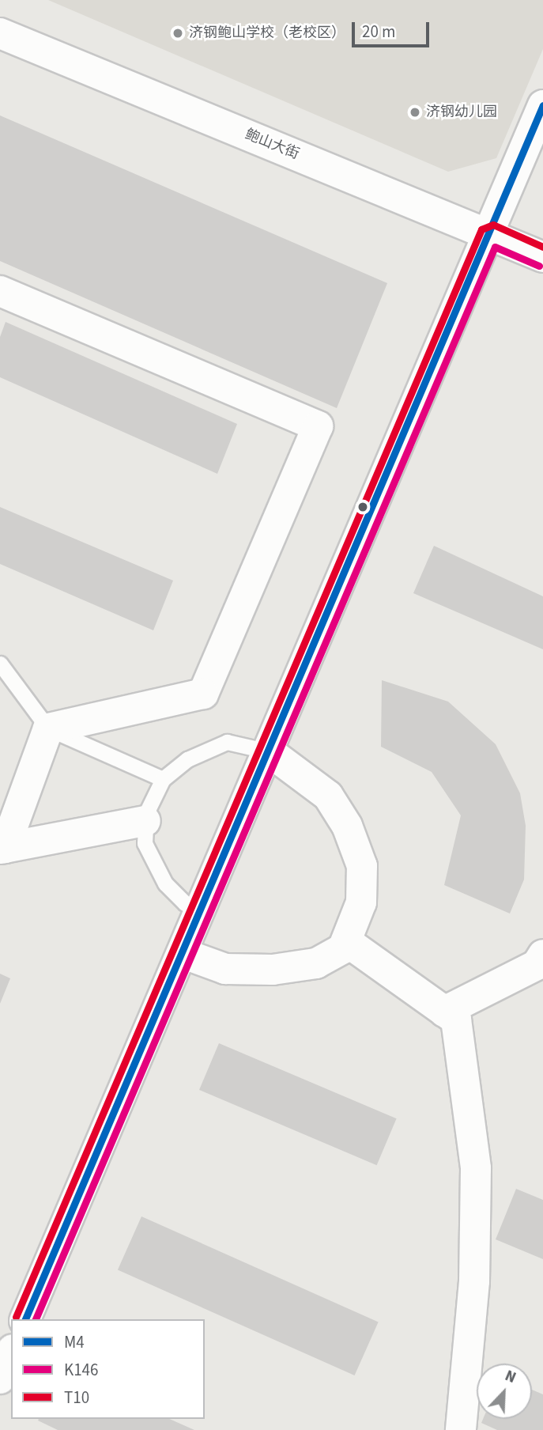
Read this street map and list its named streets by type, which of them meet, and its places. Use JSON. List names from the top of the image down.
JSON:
{
  "streets": {
    "street": ["鲍山大街"]
  },
  "places": ["济钢鲍山学校（老校区）", "济钢幼儿园"],
  "lines": ["transit line M4", "transit line T10", "transit line K146"],
  "legend": ["M4", "K146", "T10"],
  "scale_bar": "20 m",
  "north": "top right"
}
